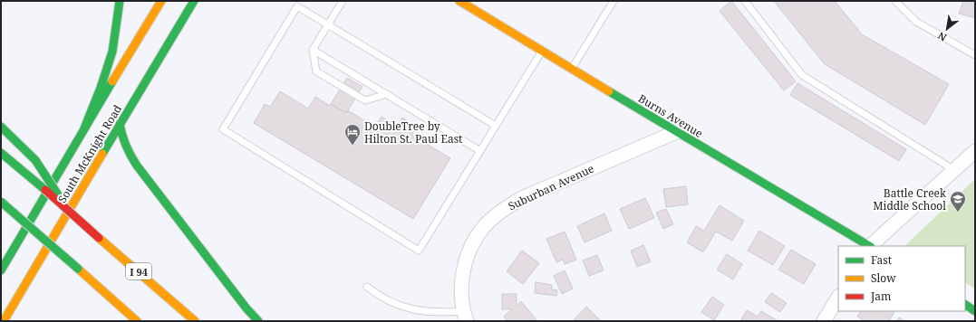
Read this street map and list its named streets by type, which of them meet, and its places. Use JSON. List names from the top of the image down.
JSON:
{
  "streets": {
    "main road": ["Burns Avenue", "South McKnight Road", "I 94"],
    "street": ["Suburban Avenue"]
  },
  "crossings": [
    ["Burns Avenue", "Suburban Avenue"]
  ],
  "places": {
    "hotel": ["DoubleTree by Hilton St. Paul East"],
    "school or university": ["Battle Creek Middle School"]
  },
  "legend": ["Fast", "Slow", "Jam"],
  "north": "bottom left"
}
